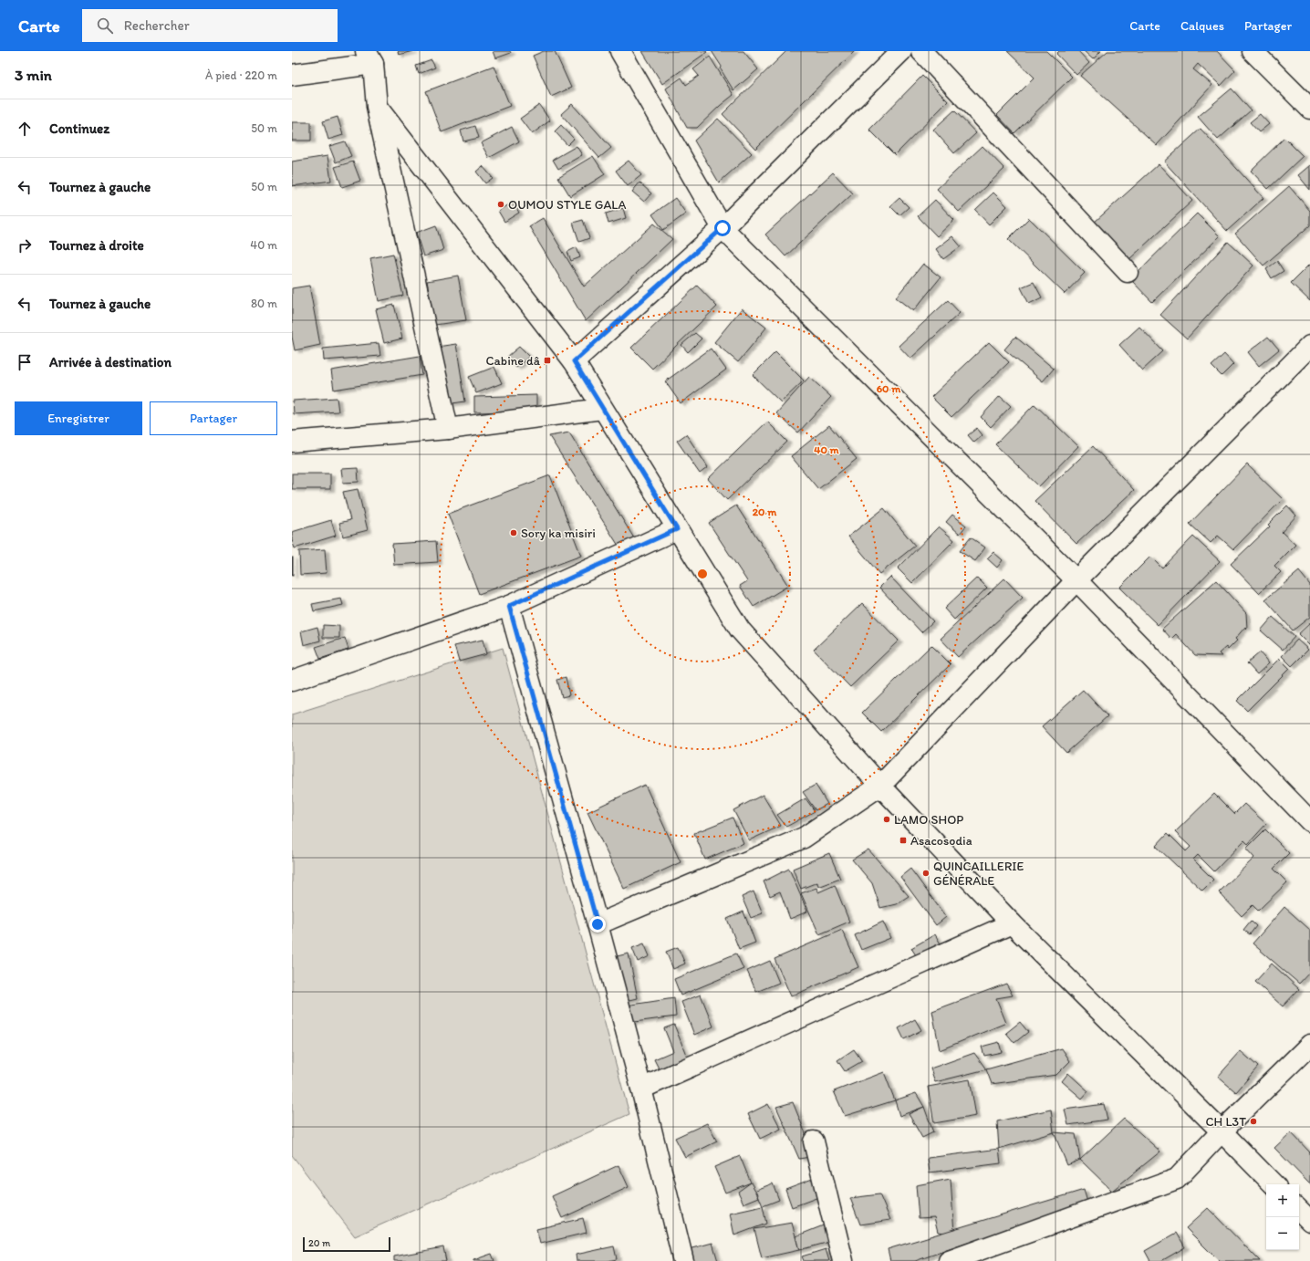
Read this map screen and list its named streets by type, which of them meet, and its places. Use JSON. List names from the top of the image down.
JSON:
{
  "places": {
    "other": [
      "OUMOU STYLE GALA",
      "Sory ka misiri",
      "LAMO SHOP",
      "QUINCAILLERIE GÉNÉRALE",
      "CH L3T"
    ],
    "transit": ["Cabine dâ", "Asacosodia"]
  },
  "scale_bar": "20 m",
  "page": {
    "header": "Carte",
    "search": "Rechercher",
    "nav": ["Carte", "Calques", "Partager"],
    "heading": ["3 min", "À pied · 220 m"],
    "list": [
      ["Continuez", "50 m"],
      ["Tournez à gauche", "50 m"],
      ["Tournez à droite", "40 m"],
      ["Tournez à gauche", "80 m"],
      "Arrivée à destination"
    ],
    "buttons": ["Enregistrer", "Partager"],
    "map_buttons": ["+", "−"],
    "scale": "20 m"
  },
  "rings": ["60 m", "40 m", "20 m"]
}
